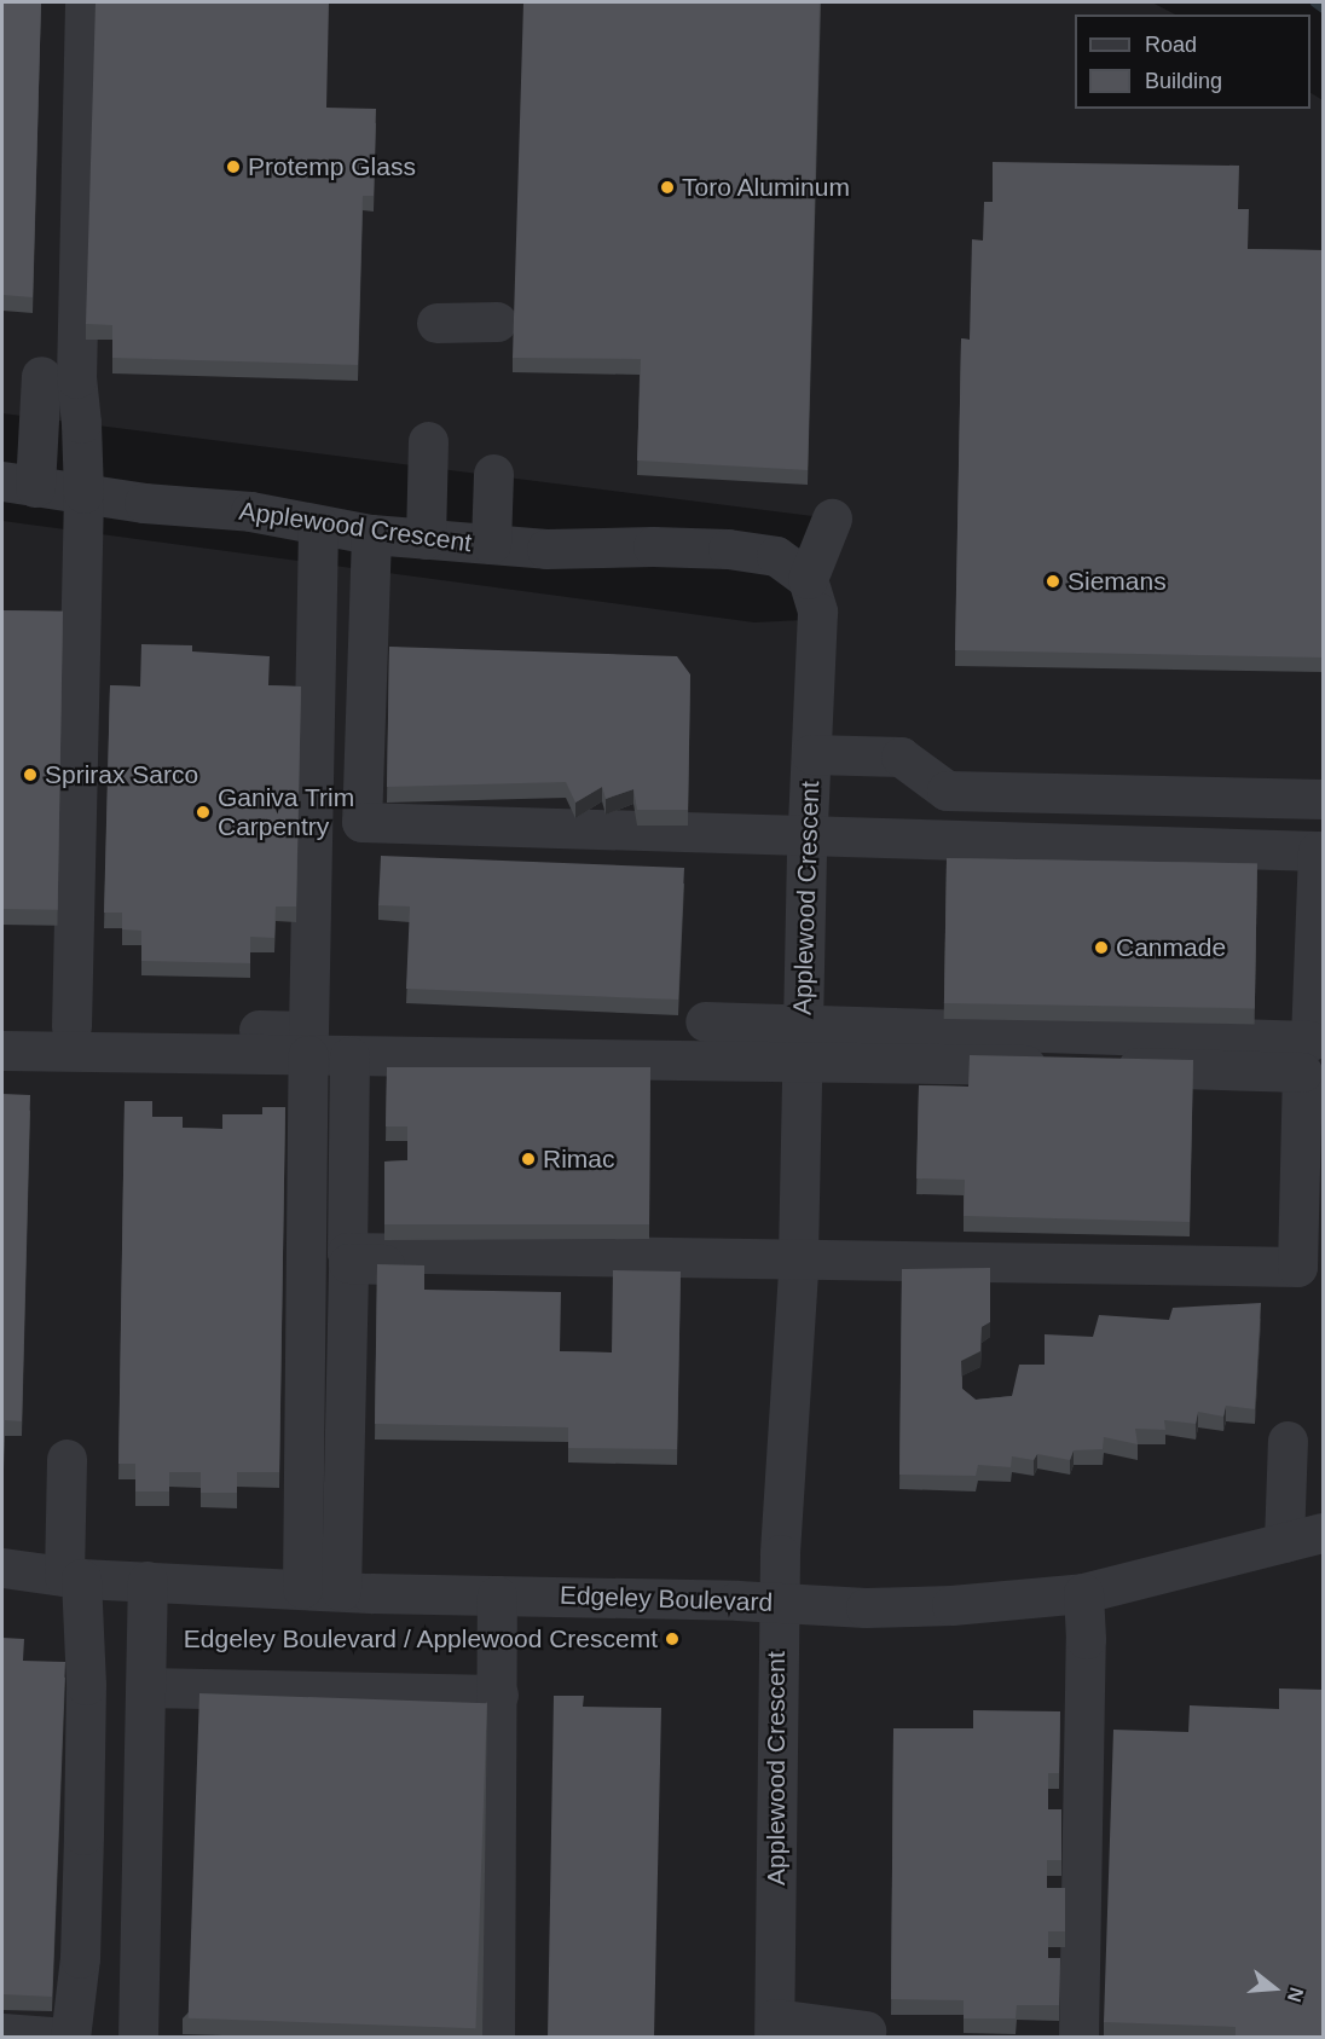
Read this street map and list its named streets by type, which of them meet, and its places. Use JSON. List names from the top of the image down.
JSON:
{
  "streets": {
    "street": ["Applewood Crescent", "Edgeley Boulevard"]
  },
  "crossings": [
    ["Applewood Crescent", "Edgeley Boulevard"]
  ],
  "places": [
    "Protemp Glass",
    "Toro Aluminum",
    "Siemans",
    "Sprirax Sarco",
    "Ganiva Trim Carpentry",
    "Canmade",
    "Rimac",
    "Edgeley Boulevard / Applewood Crescemt"
  ],
  "legend": ["Road", "Building"],
  "north": "right"
}
